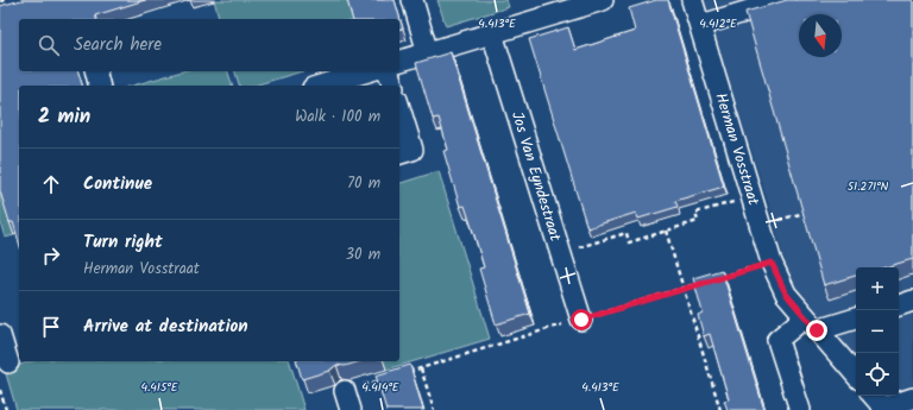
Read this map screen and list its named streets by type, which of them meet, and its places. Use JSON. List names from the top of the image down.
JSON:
{
  "streets": {
    "street": ["Herman Vosstraat", "Jos Van Eyndestraat"]
  },
  "north": "bottom",
  "page": {
    "search": "Search here",
    "heading": ["2 min", "Walk · 100 m"],
    "list": [
      ["Continue", "70 m"],
      ["Turn right", "Herman Vosstraat", "30 m"],
      "Arrive at destination"
    ],
    "map_buttons": ["+", "−"]
  },
  "coordinates": [
    "4.413°E",
    "4.412°E",
    "51.271°N",
    "4.415°E",
    "4.414°E"
  ]
}
